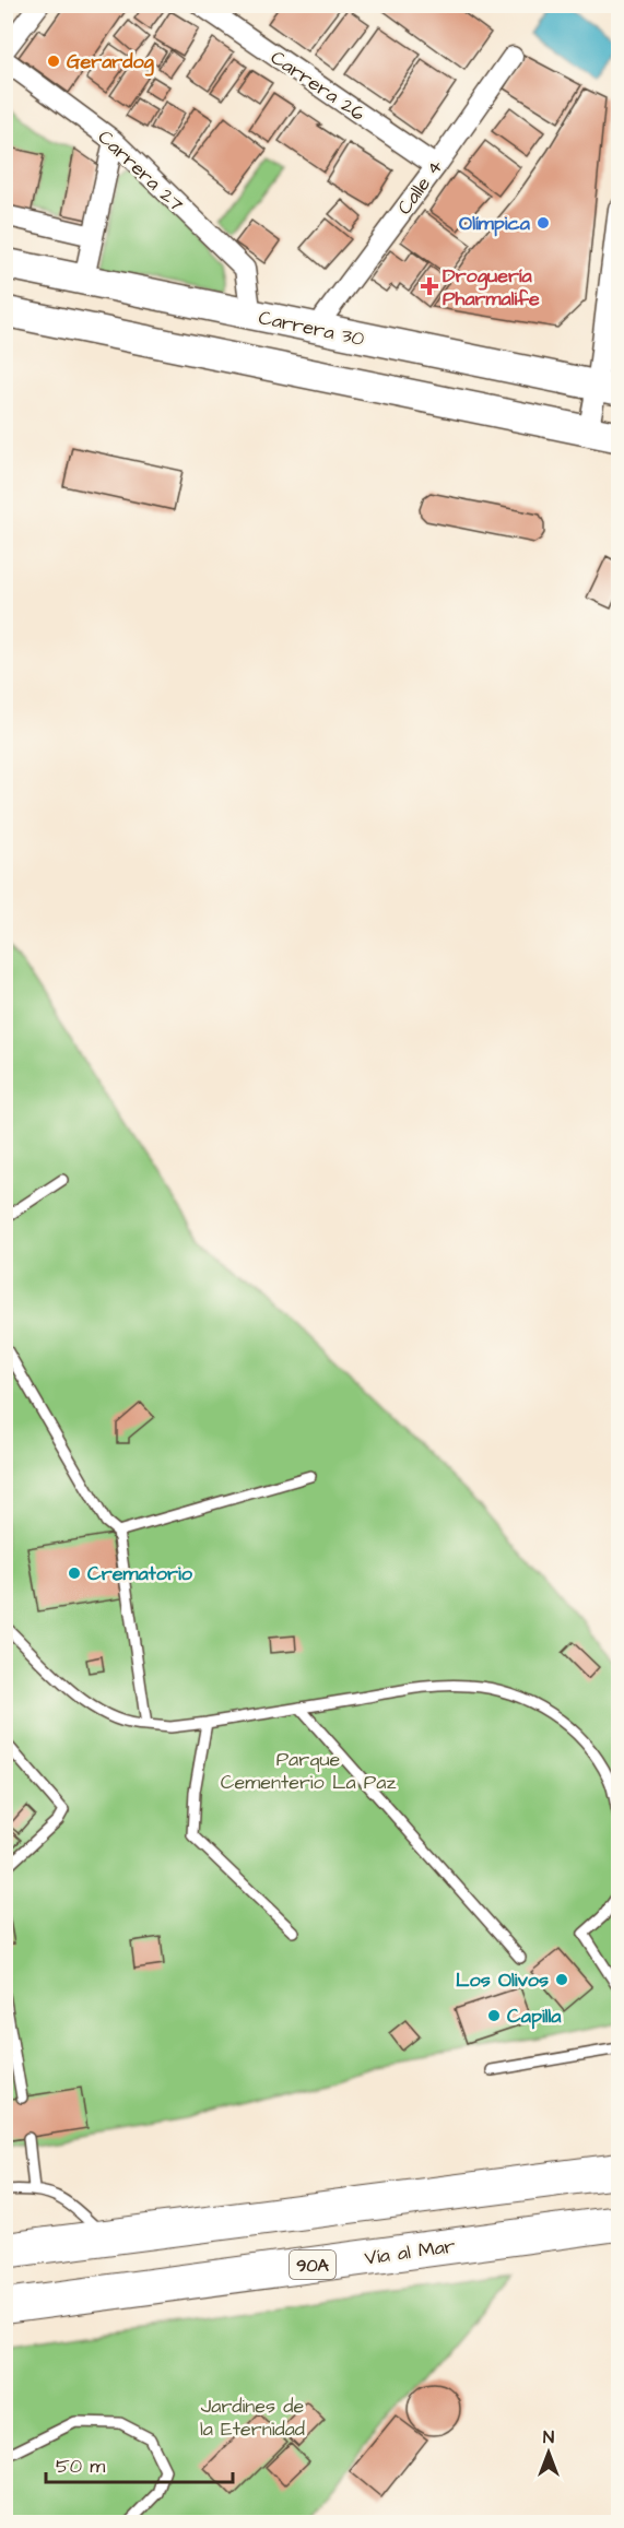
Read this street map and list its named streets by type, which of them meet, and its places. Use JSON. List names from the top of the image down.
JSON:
{
  "streets": {
    "highway": ["Vía al Mar", "90A"],
    "main road": ["Carrera 30"],
    "street": ["Carrera 26", "Carrera 27", "Calle 4"]
  },
  "crossings": [
    ["Carrera 26", "Calle 4"]
  ],
  "parks": ["Parque Cementerio La Paz", "Jardines de la Eternidad"],
  "places": {
    "other": [
      "Gerardog",
      "Olímpica",
      "Crematorio",
      "Los Olivos",
      "Capilla"
    ],
    "health": ["Droguería Pharmalife"]
  },
  "scale_bar": "50 m",
  "north": "top"
}
